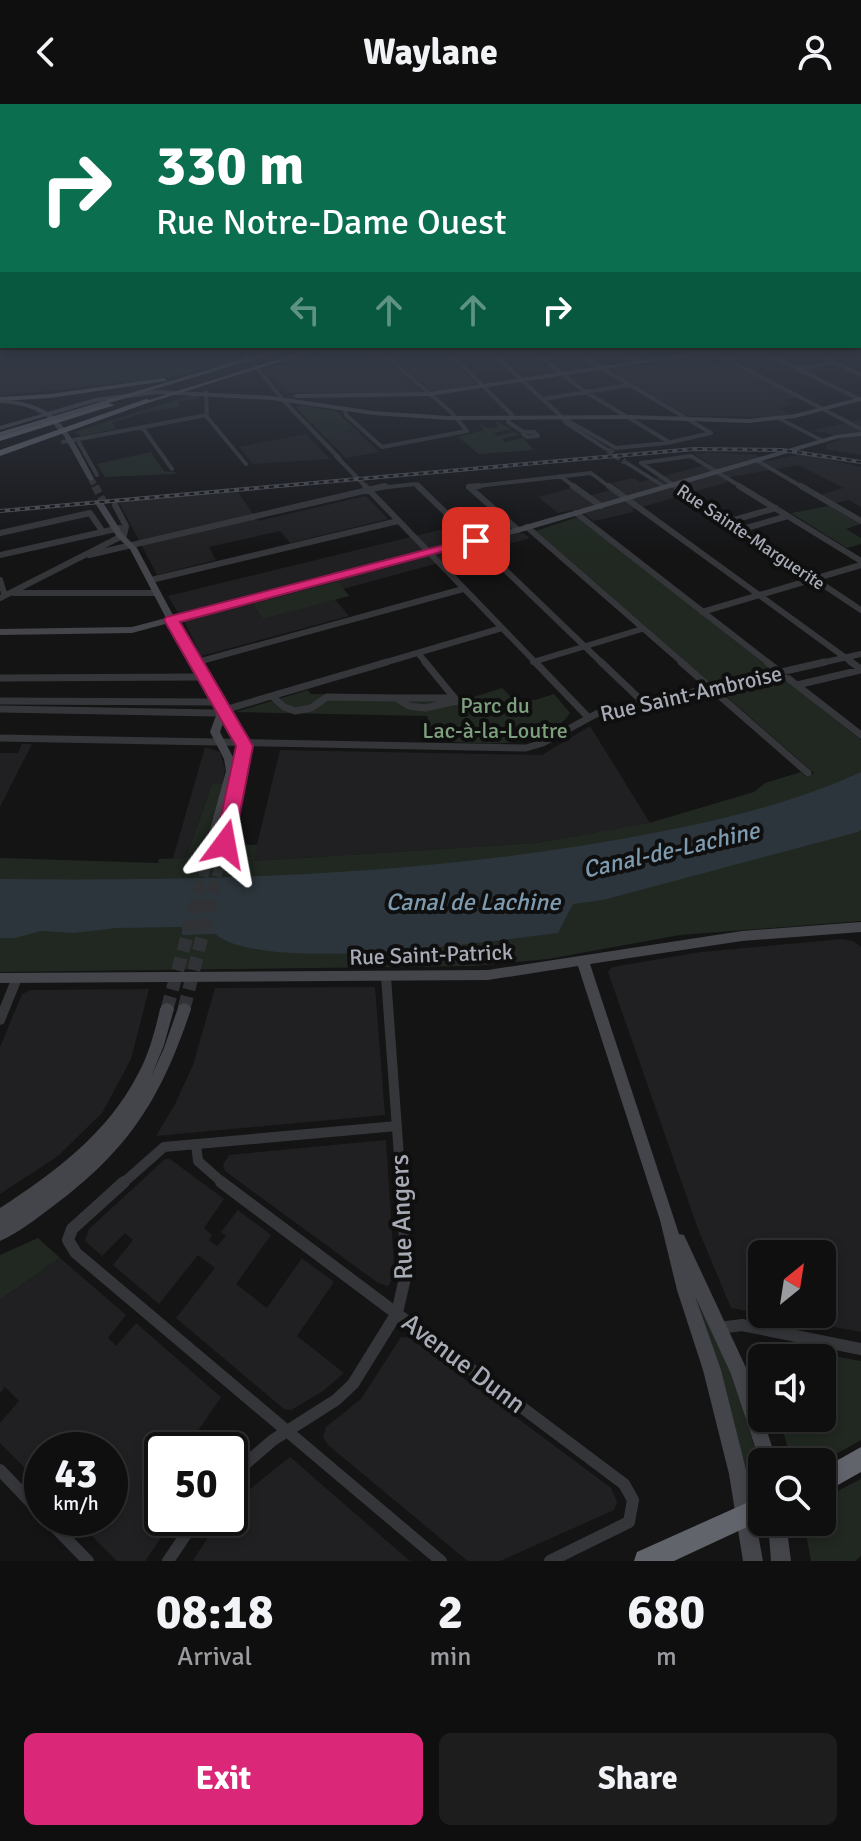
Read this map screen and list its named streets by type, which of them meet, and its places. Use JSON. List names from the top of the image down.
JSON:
{
  "streets": {
    "main road": ["Rue Saint-Patrick"],
    "street": [
      "Rue Sainte-Marguerite",
      "Rue Saint-Ambroise",
      "Rue Angers",
      "Avenue Dunn"
    ]
  },
  "crossings": [
    ["Rue Saint-Patrick", "Rue Angers"],
    ["Rue Angers", "Avenue Dunn"]
  ],
  "water": ["Canal-de-Lachine", "Canal de Lachine"],
  "parks": ["Parc du Lac-à-la-Loutre"],
  "north": "top right",
  "page": {
    "header": "Waylane",
    "turn": ["330 m", "Rue Notre-Dame Ouest"],
    "speed": "43 km/h",
    "limit": "50",
    "eta": [
      "08:18",
      "Arrival",
      "2",
      "min",
      "680",
      "m"
    ],
    "buttons": ["Exit", "Share"]
  }
}
